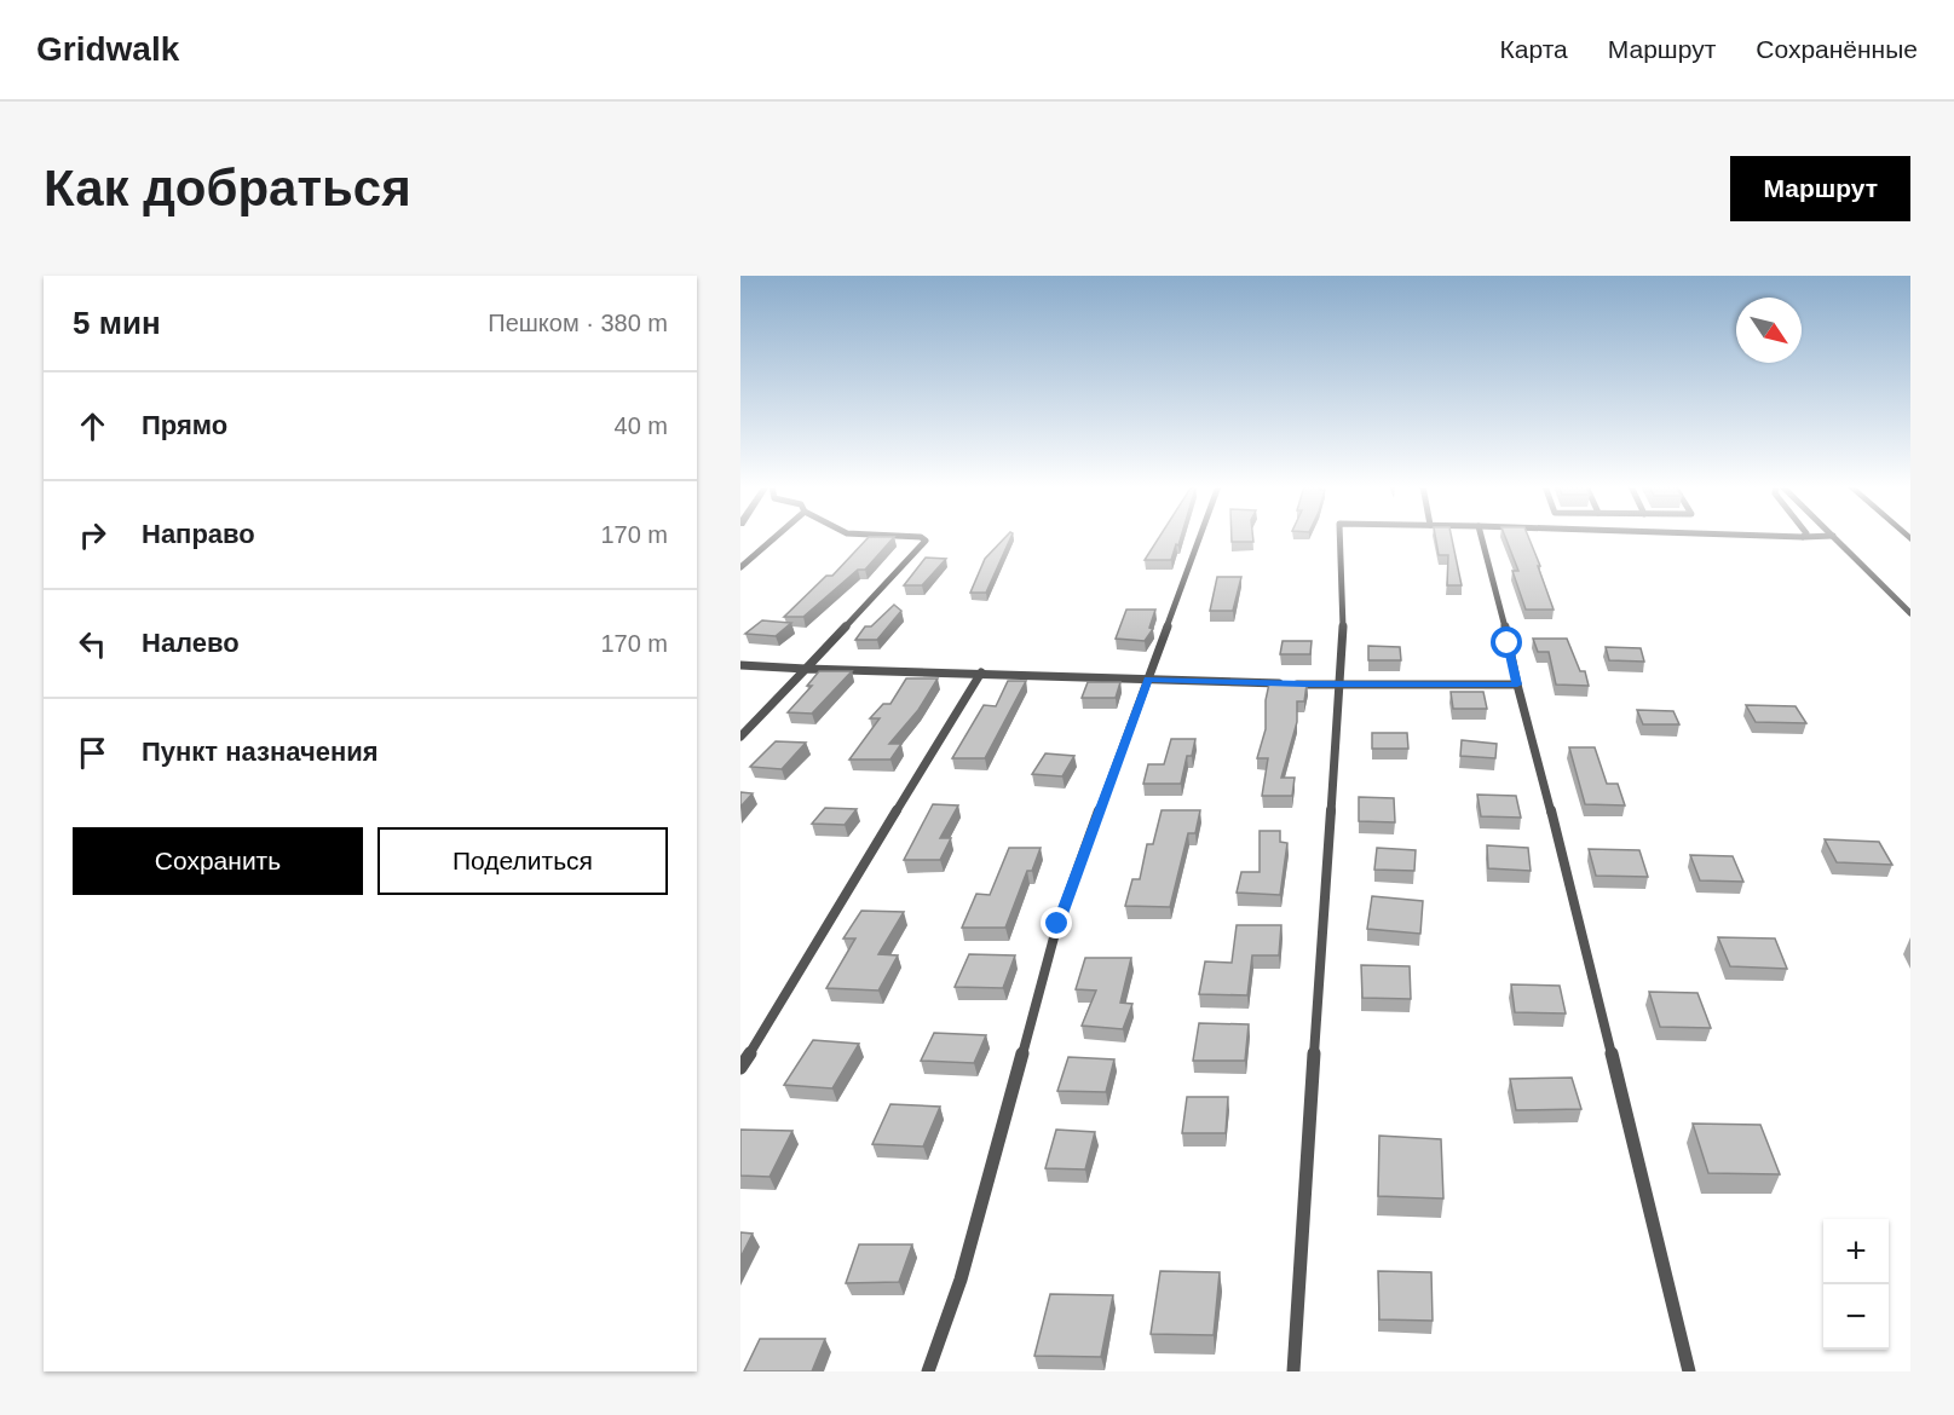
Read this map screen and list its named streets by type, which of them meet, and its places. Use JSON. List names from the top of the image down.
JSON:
{
  "north": "bottom right",
  "page": {
    "header": "Gridwalk",
    "nav": ["Карта", "Маршрут", "Сохранённые"],
    "buttons": [
      "Маршрут",
      ["Сохранить", "Поделиться"]
    ],
    "title": "Как добраться",
    "heading": ["5 мин", "Пешком · 380 m"],
    "list": [
      ["Прямо", "40 m"],
      ["Направо", "170 m"],
      ["Налево", "170 m"],
      "Пункт назначения"
    ],
    "map_buttons": ["+", "−"]
  }
}
